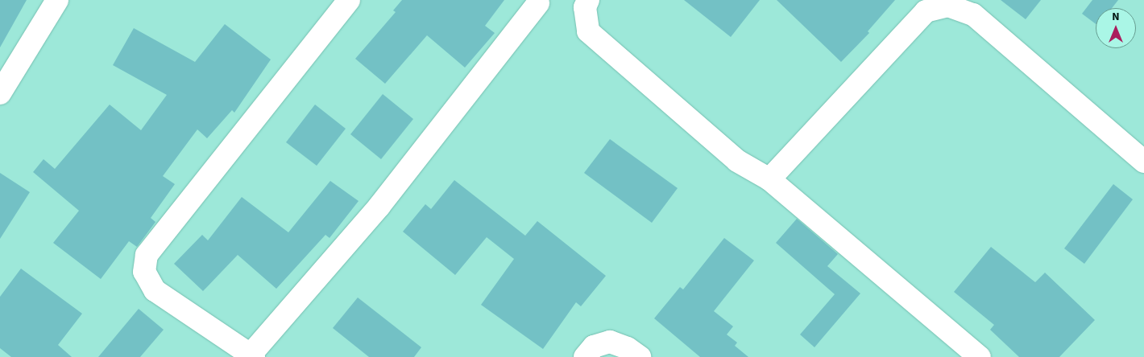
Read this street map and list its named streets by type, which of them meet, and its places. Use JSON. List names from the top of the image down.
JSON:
{
  "north": "top"
}
